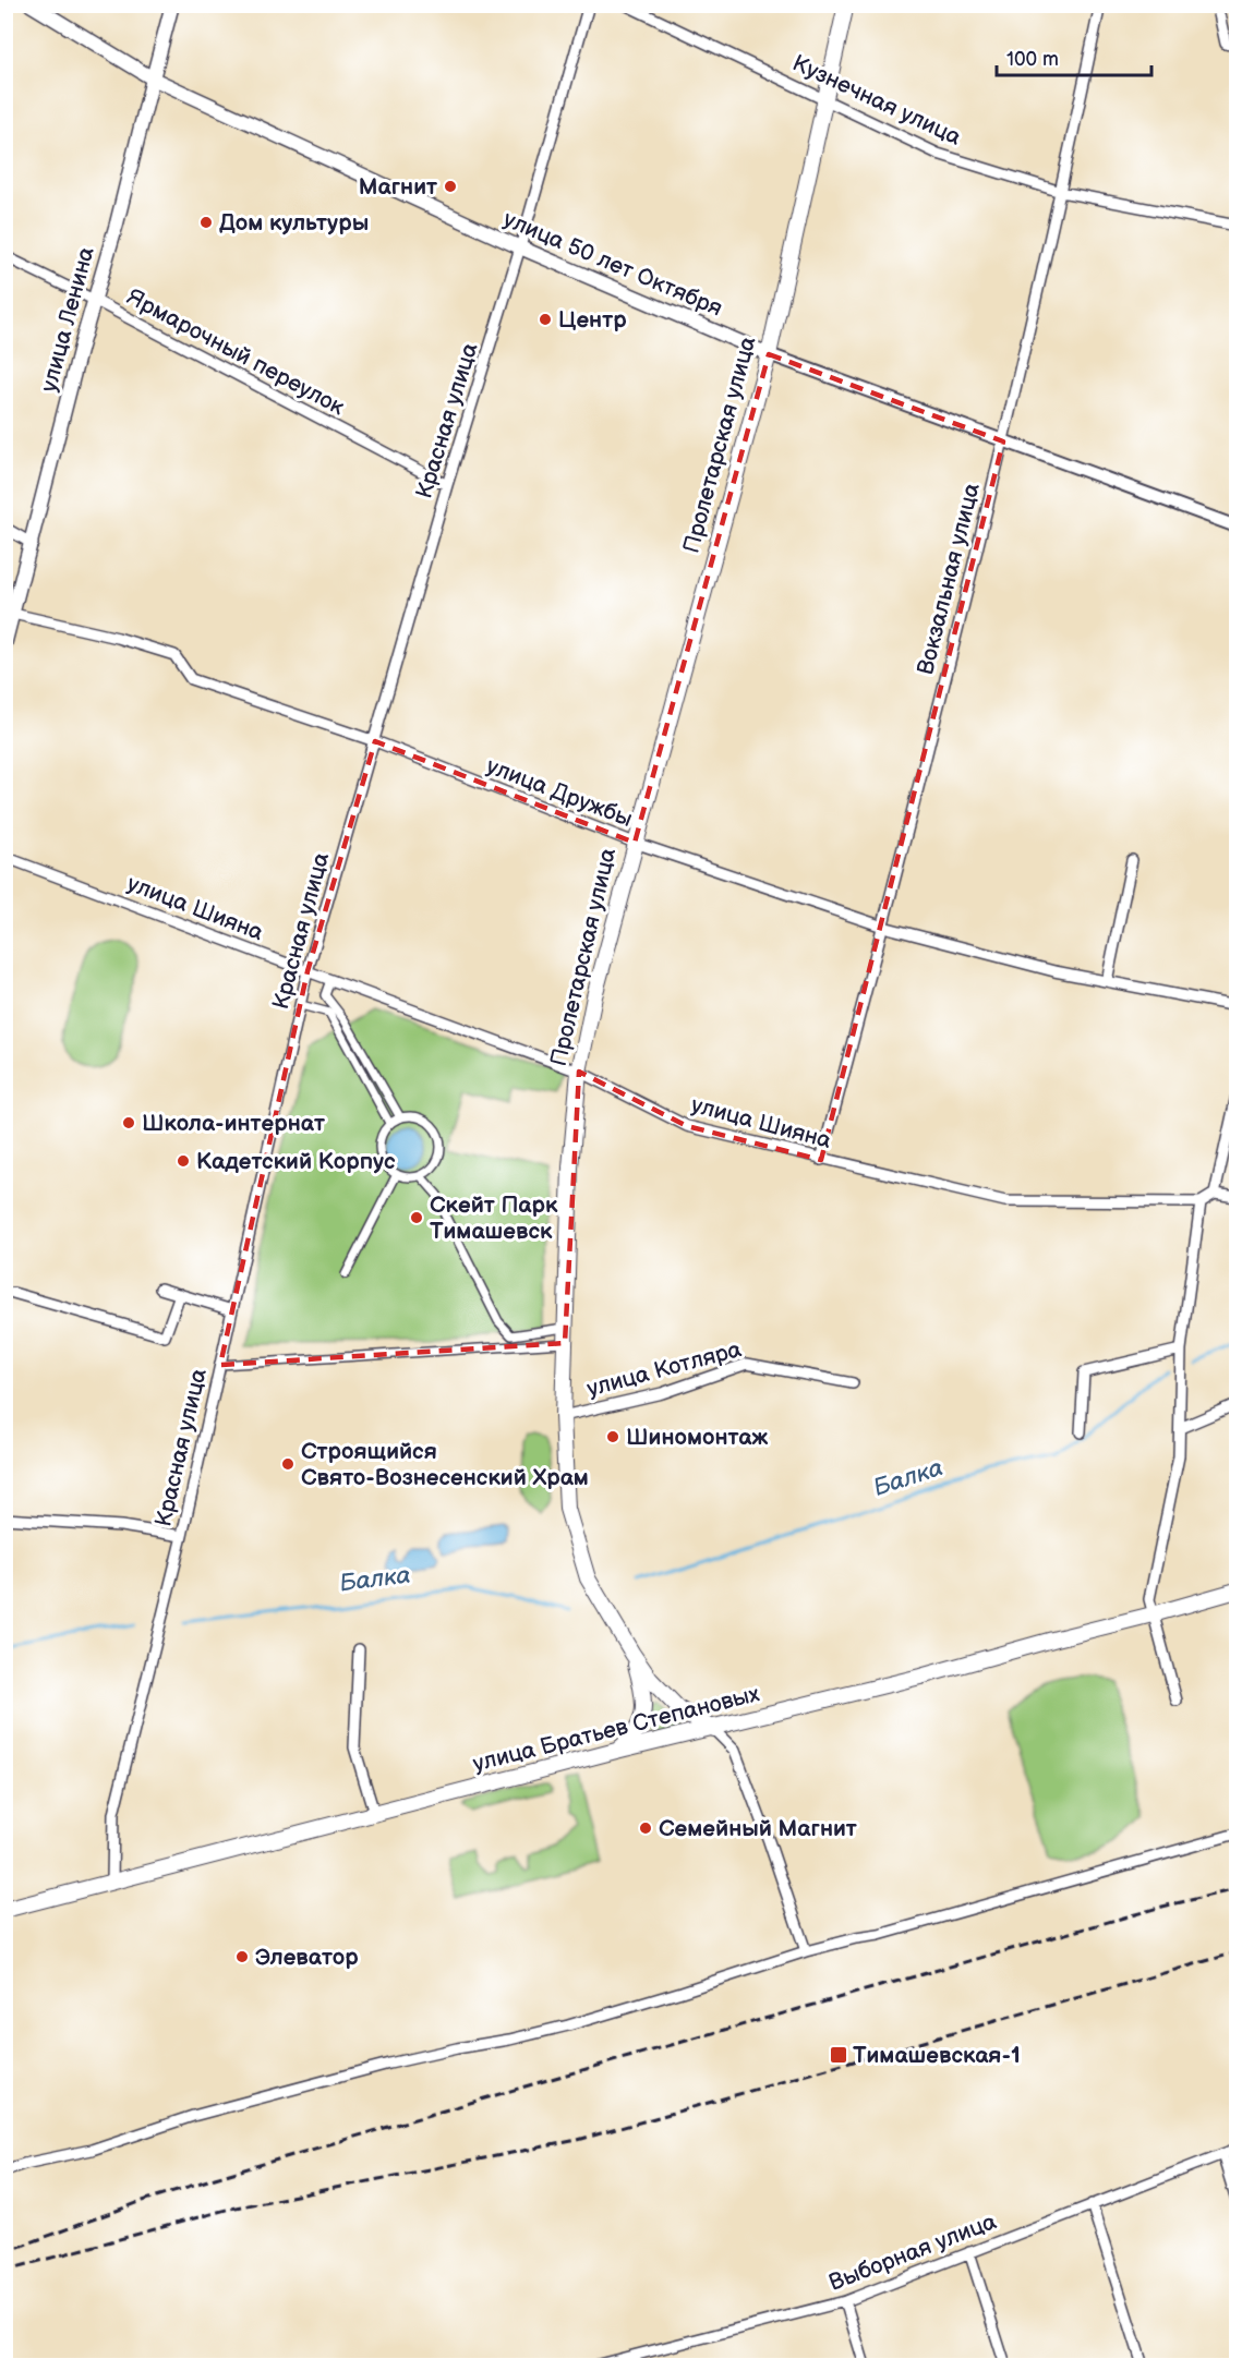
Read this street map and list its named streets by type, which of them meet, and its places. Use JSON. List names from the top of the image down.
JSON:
{
  "streets": {
    "main road": [
      "улица 50 лет Октября",
      "улица Ленина",
      "Пролетарская улица",
      "улица Братьев Степановых"
    ],
    "street": [
      "Кузнечная улица",
      "Ярмарочный переулок",
      "Красная улица",
      "Вокзальная улица",
      "улица Дружбы",
      "улица Шияна",
      "улица Котляра",
      "Выборная улица"
    ]
  },
  "crossings": [
    ["Кузнечная улица", "Пролетарская улица"],
    ["Кузнечная улица", "Вокзальная улица"],
    ["улица 50 лет Октября", "улица Ленина"],
    ["улица 50 лет Октября", "Красная улица"],
    ["улица 50 лет Октября", "Пролетарская улица"],
    ["улица 50 лет Октября", "Вокзальная улица"],
    ["улица Ленина", "Ярмарочный переулок"],
    ["улица Ленина", "улица Дружбы"],
    ["Ярмарочный переулок", "Красная улица"],
    ["Красная улица", "улица Дружбы"],
    ["Красная улица", "улица Шияна"],
    ["Красная улица", "улица Братьев Степановых"],
    ["Пролетарская улица", "улица Дружбы"],
    ["Пролетарская улица", "улица Шияна"],
    ["Пролетарская улица", "улица Котляра"],
    ["Пролетарская улица", "улица Братьев Степановых"],
    ["Вокзальная улица", "улица Дружбы"],
    ["Вокзальная улица", "улица Шияна"]
  ],
  "water": ["Балка"],
  "places": {
    "other": [
      "Магнит",
      "Дом культуры",
      "Центр",
      "Школа-интернат",
      "Кадетский Корпус",
      "Скейт Парк Тимашевск",
      "Шиномонтаж",
      "Строящийся Свято-Вознесенский Храм",
      "Семейный Магнит",
      "Элеватор"
    ],
    "transit": ["Тимашевская-1"]
  },
  "scale_bar": "100 m"
}
